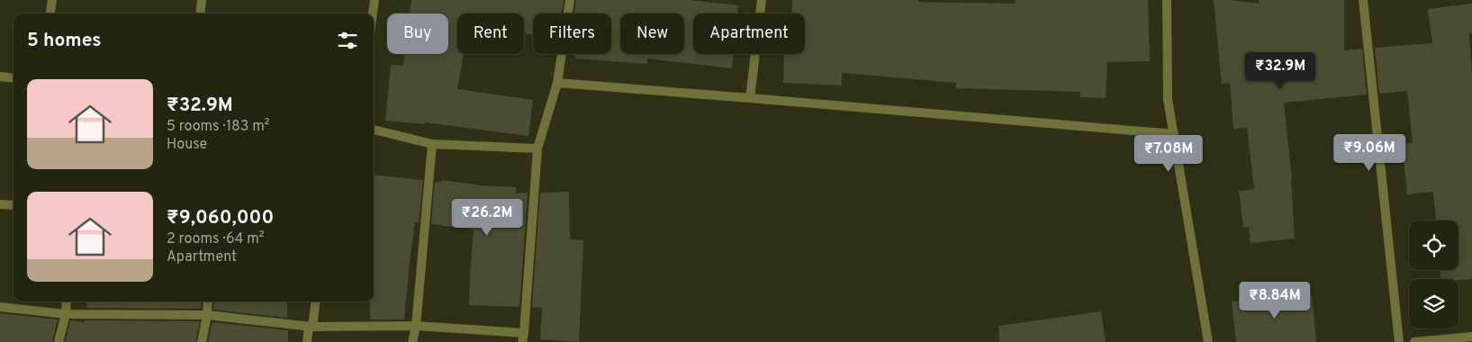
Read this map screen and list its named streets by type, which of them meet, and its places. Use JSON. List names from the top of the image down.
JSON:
{
  "page": {
    "chip": [
      "Buy",
      "Rent",
      "Filters",
      "New",
      "Apartment"
    ],
    "heading": "5 homes",
    "price": [
      "₹32.9M",
      "₹9.06M",
      "₹7.08M",
      "₹26.2M",
      "₹8.84M"
    ],
    "list": [
      {
        "name": "₹32.9M",
        "note": "5 rooms · 183 m² · House"
      },
      {
        "name": "₹9,060,000",
        "note": "2 rooms · 64 m² · Apartment"
      }
    ]
  }
}
